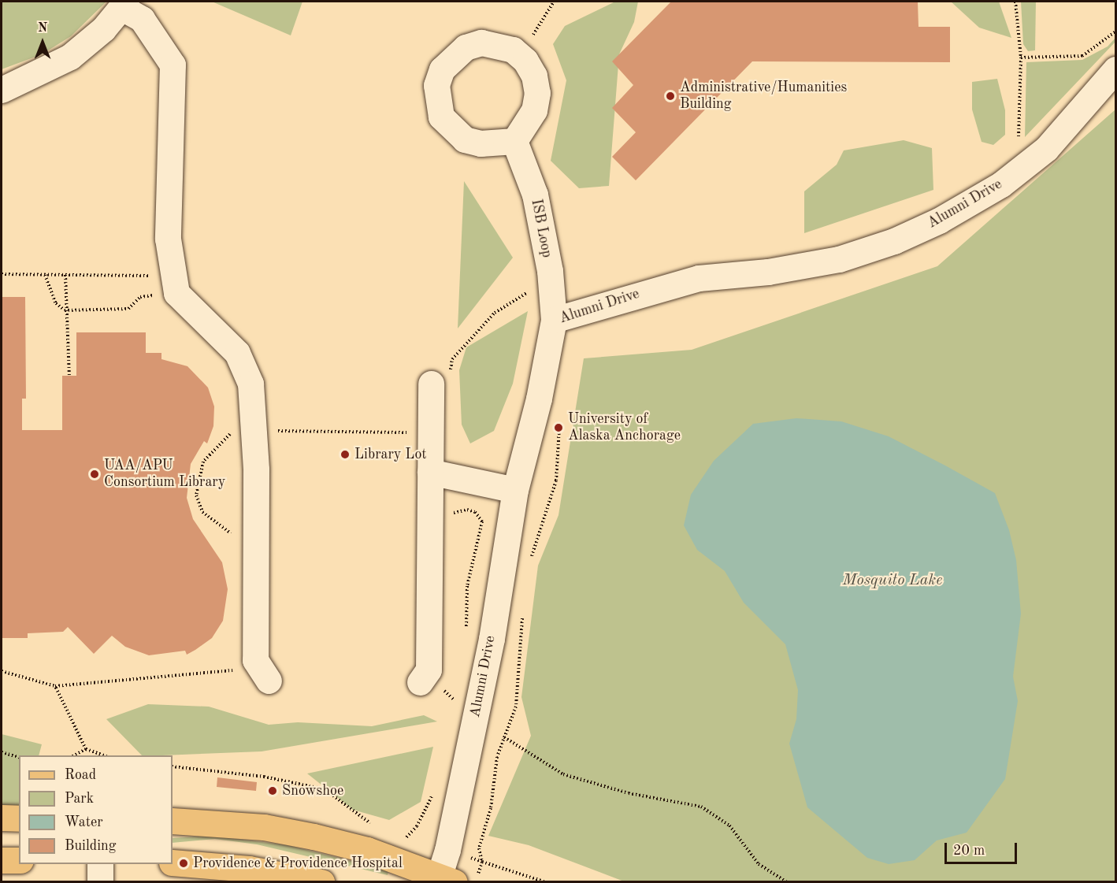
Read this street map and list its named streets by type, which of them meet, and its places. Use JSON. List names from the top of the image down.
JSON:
{
  "streets": {
    "street": ["Alumni Drive", "ISB Loop"]
  },
  "crossings": [
    ["Alumni Drive", "ISB Loop"]
  ],
  "water": ["Mosquito Lake"],
  "places": [
    "Administrative/Humanities Building",
    "University of Alaska Anchorage",
    "Library Lot",
    "UAA/APU Consortium Library",
    "Snowshoe",
    "Providence & Providence Hospital"
  ],
  "legend": [
    "Road",
    "Park",
    "Water",
    "Building"
  ],
  "scale_bar": "20 m",
  "north": "top"
}
